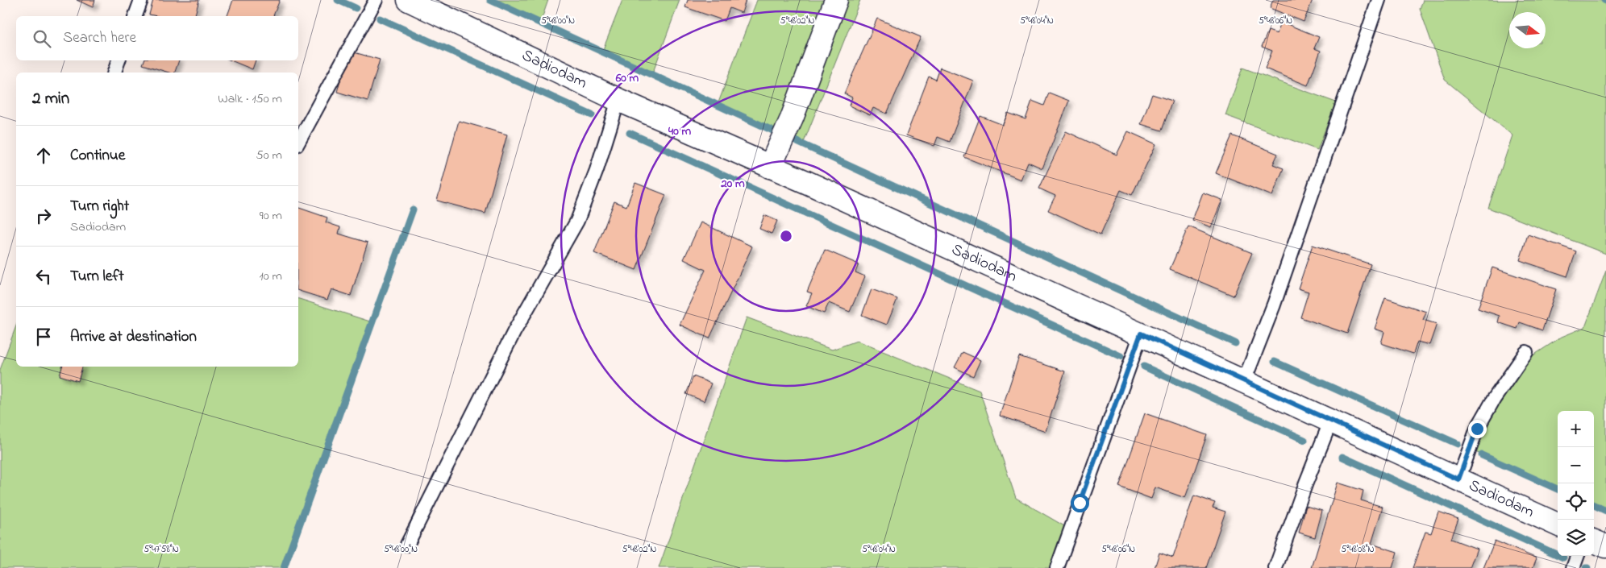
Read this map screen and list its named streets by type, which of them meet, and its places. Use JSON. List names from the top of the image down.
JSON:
{
  "streets": {
    "street": ["Sadiodam"]
  },
  "north": "right",
  "page": {
    "search": "Search here",
    "heading": ["2 min", "Walk · 150 m"],
    "list": [
      ["Continue", "50 m"],
      ["Turn right", "Sadiodam", "90 m"],
      ["Turn left", "10 m"],
      "Arrive at destination"
    ],
    "map_buttons": ["+", "−"]
  },
  "coordinates": [
    "5°48'00\"N",
    "5°48'02\"N",
    "5°48'04\"N",
    "5°48'06\"N",
    "5°47'58\"N",
    "5°48'08\"N"
  ],
  "rings": ["60 m", "40 m", "20 m"]
}
